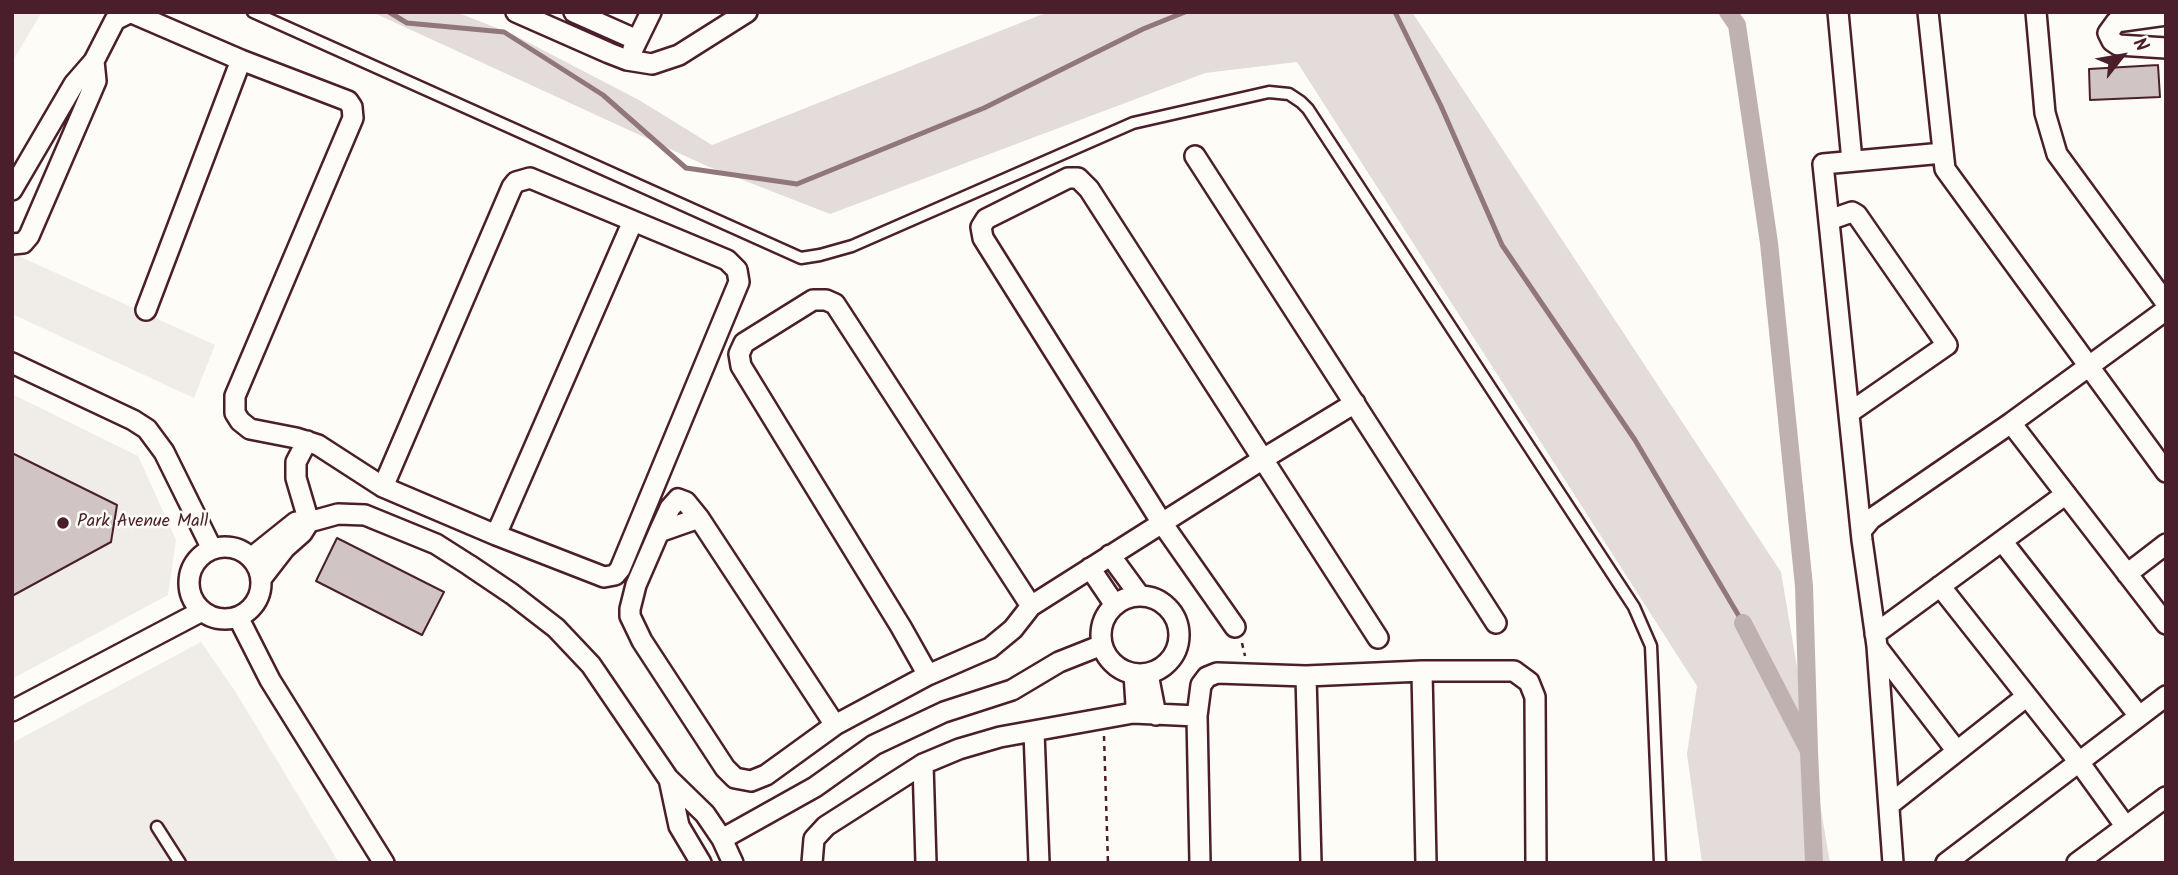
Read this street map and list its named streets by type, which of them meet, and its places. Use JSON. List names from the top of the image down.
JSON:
{
  "places": ["Park Avenue Mall"],
  "north": "top right"
}
